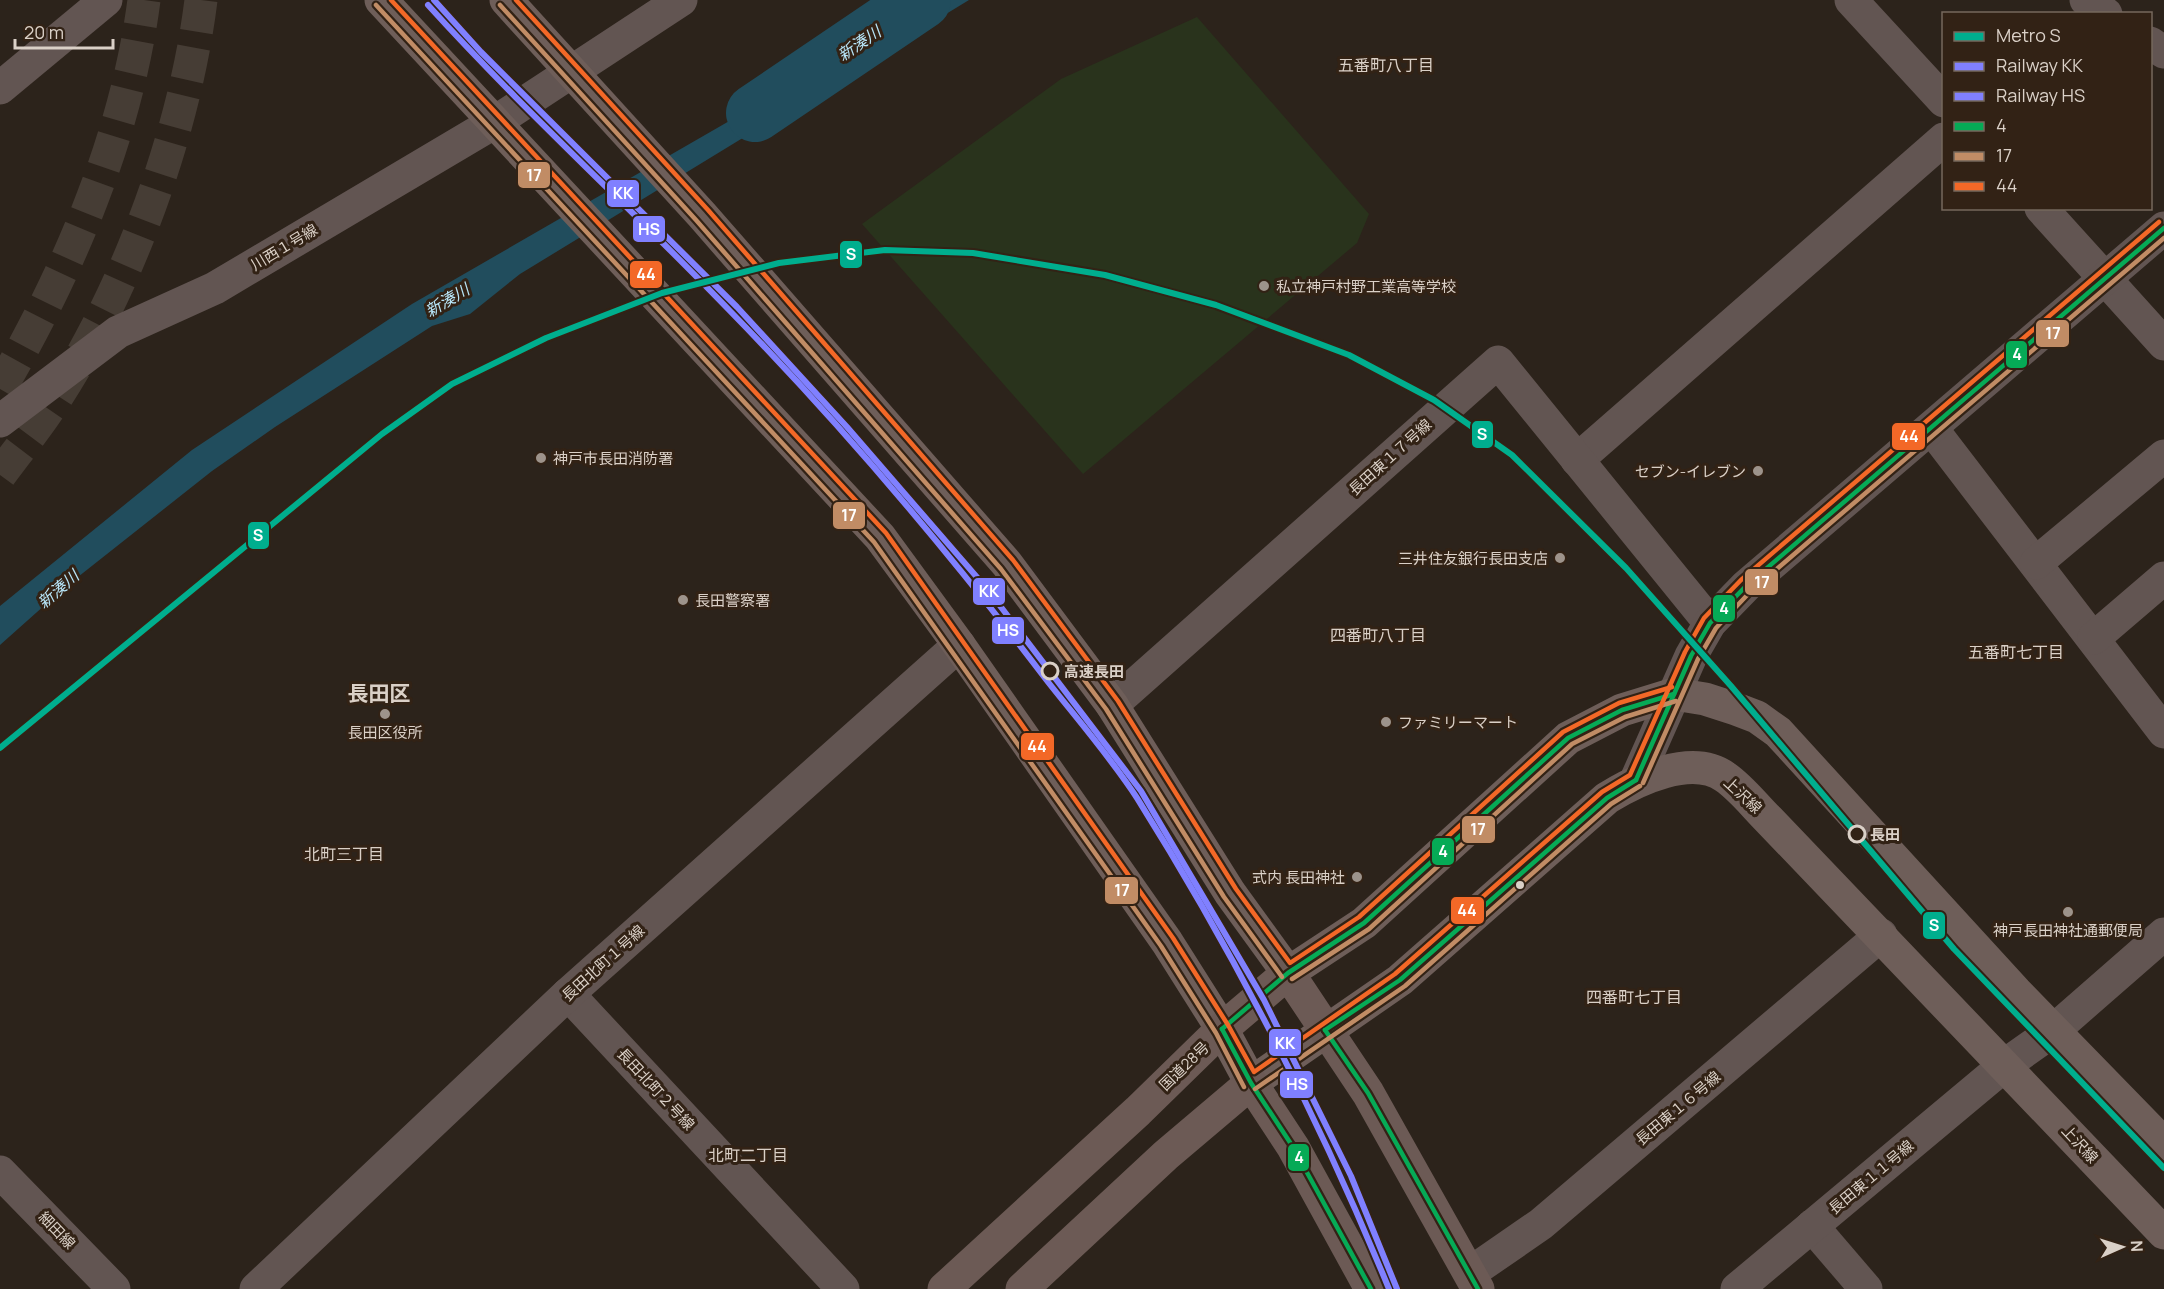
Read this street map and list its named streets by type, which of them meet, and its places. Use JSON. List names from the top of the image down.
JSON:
{
  "streets": {
    "highway": ["国道28号"],
    "main road": ["上沢線"],
    "street": [
      "川西１号線",
      "長田東１７号線",
      "長田北町１号線",
      "長田北町２号線",
      "長田東１６号線",
      "長田東１１号線",
      "細田線"
    ]
  },
  "crossings": [
    ["上沢線", "長田東１６号線"],
    ["上沢線", "長田東１１号線"],
    ["長田北町１号線", "長田北町２号線"]
  ],
  "districts": [
    "五番町八丁目",
    "四番町八丁目",
    "五番町七丁目",
    "長田区",
    "北町三丁目",
    "四番町七丁目",
    "北町二丁目"
  ],
  "water": ["新湊川"],
  "places": [
    "私立神戸村野工業高等学校",
    "神戸市長田消防署",
    "セブン-イレブン",
    "三井住友銀行長田支店",
    "長田警察署",
    "高速長田",
    "長田区役所",
    "ファミリーマート",
    "長田",
    "式内 長田神社",
    "神戸長田神社通郵便局"
  ],
  "lines": [
    "rail line KK",
    "transit line 44",
    "rail line HS",
    "transit line 17",
    "transit line 4",
    "metro line S"
  ],
  "legend": [
    "Metro S",
    "Railway KK",
    "Railway HS",
    "4",
    "17",
    "44"
  ],
  "scale_bar": "20 m",
  "north": "right"
}
